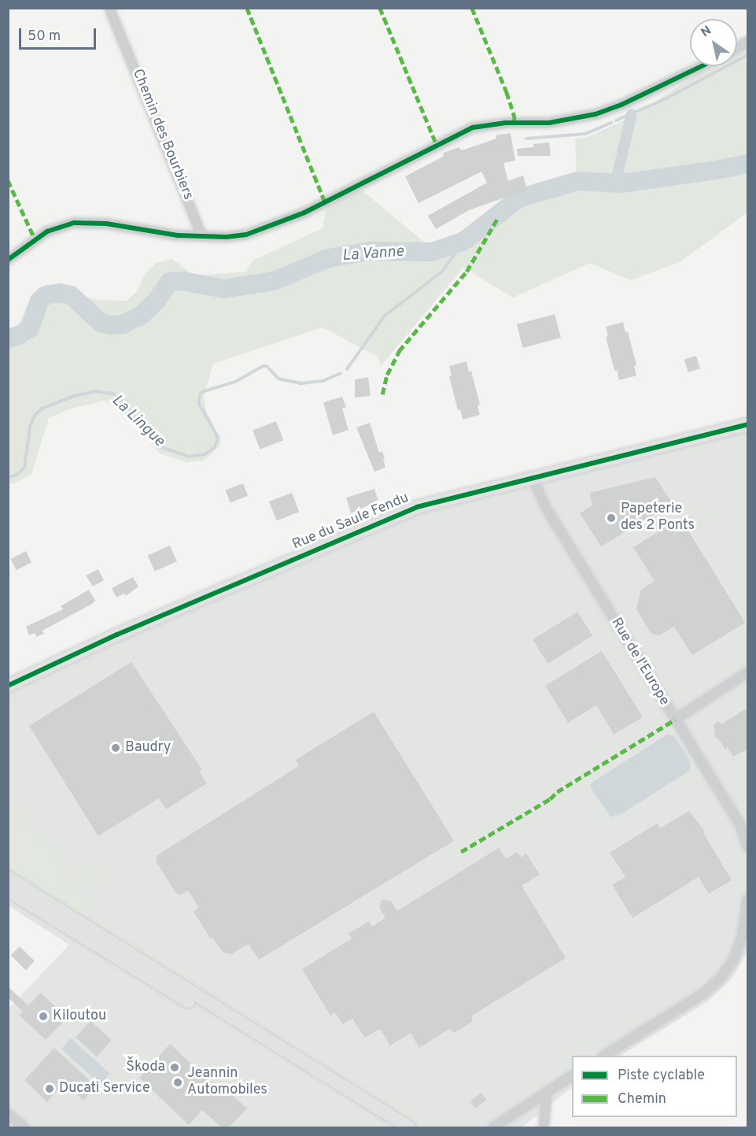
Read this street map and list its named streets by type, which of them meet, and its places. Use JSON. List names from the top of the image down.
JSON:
{
  "streets": {
    "main road": ["Rue du Saule Fendu"],
    "street": ["Chemin des Bourbiers", "Rue de l'Europe"]
  },
  "crossings": [
    ["Rue du Saule Fendu", "Rue de l'Europe"]
  ],
  "water": ["La Vanne", "La Lingue"],
  "places": [
    "Papeterie des 2 Ponts",
    "Baudry",
    "Kiloutou",
    "Škoda",
    "Jeannin Automobiles",
    "Ducati Service"
  ],
  "legend": ["Piste cyclable", "Chemin"],
  "scale_bar": "50 m",
  "north": "top left"
}
